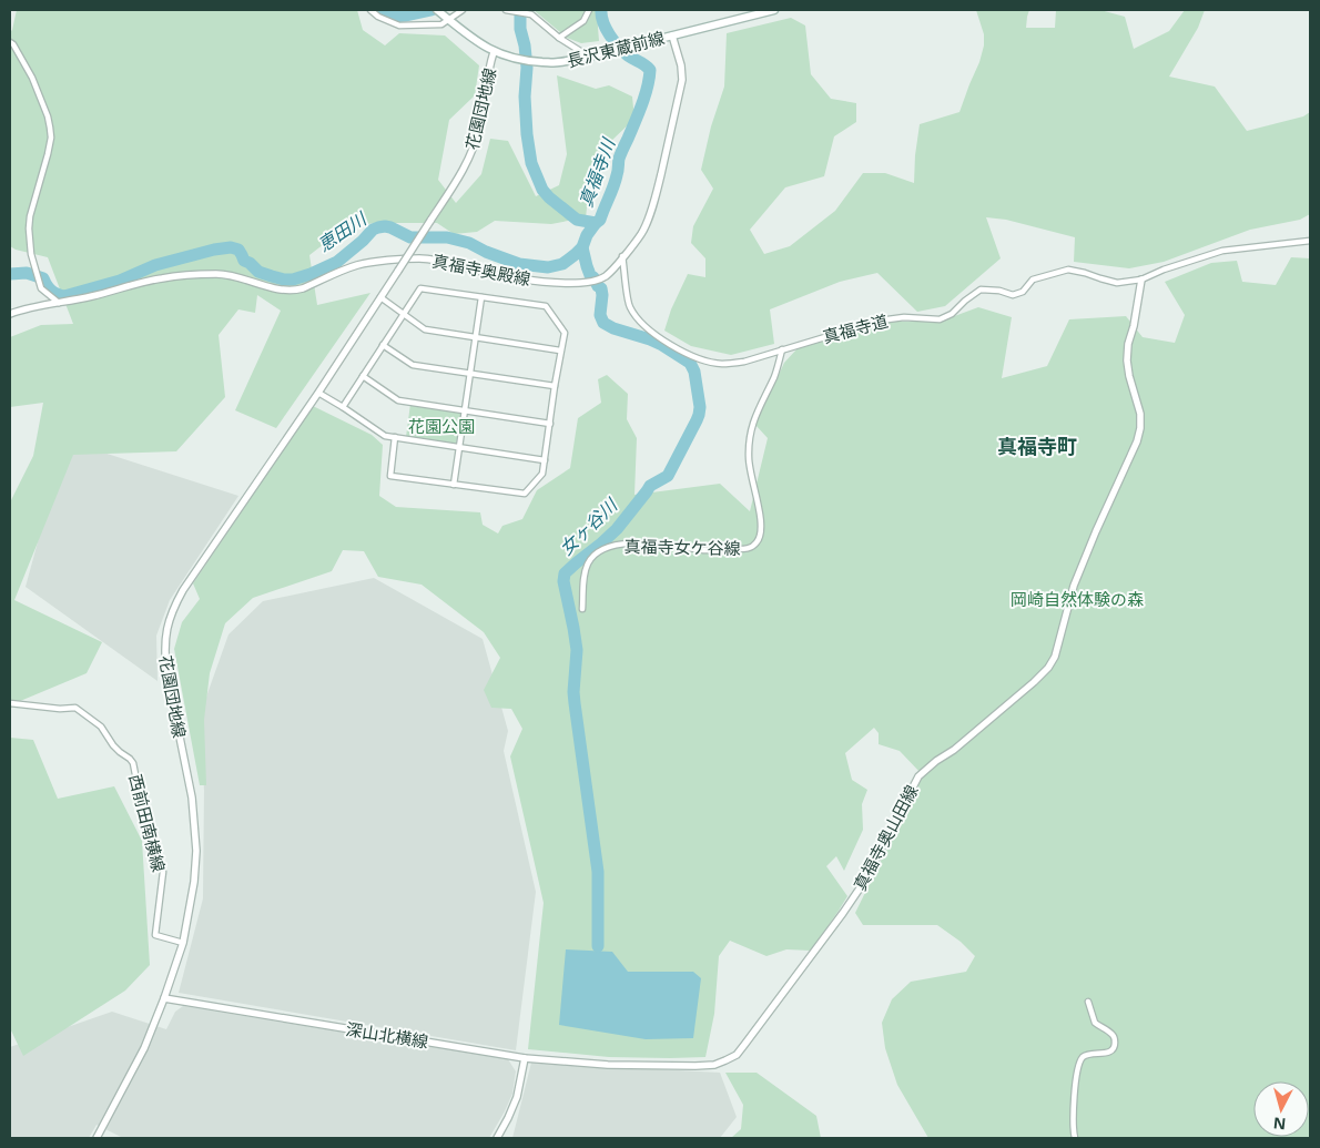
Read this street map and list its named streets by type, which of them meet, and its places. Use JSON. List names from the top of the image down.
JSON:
{
  "streets": {
    "main road": ["長沢東蔵前線"],
    "street": [
      "花園団地線",
      "真福寺奥殿線",
      "真福寺道",
      "真福寺女ケ谷線",
      "西前田南横線",
      "真福寺奥山田線",
      "深山北横線"
    ]
  },
  "crossings": [
    ["長沢東蔵前線", "花園団地線"],
    ["長沢東蔵前線", "真福寺奥殿線"],
    ["花園団地線", "西前田南横線"],
    ["花園団地線", "深山北横線"],
    ["真福寺奥殿線", "真福寺道"],
    ["真福寺道", "真福寺女ケ谷線"],
    ["真福寺道", "真福寺奥山田線"],
    ["真福寺奥山田線", "深山北横線"]
  ],
  "districts": ["真福寺町"],
  "water": ["真福寺川", "恵田川", "女ヶ谷川"],
  "parks": ["花園公園", "岡崎自然体験の森"],
  "north": "bottom"
}
